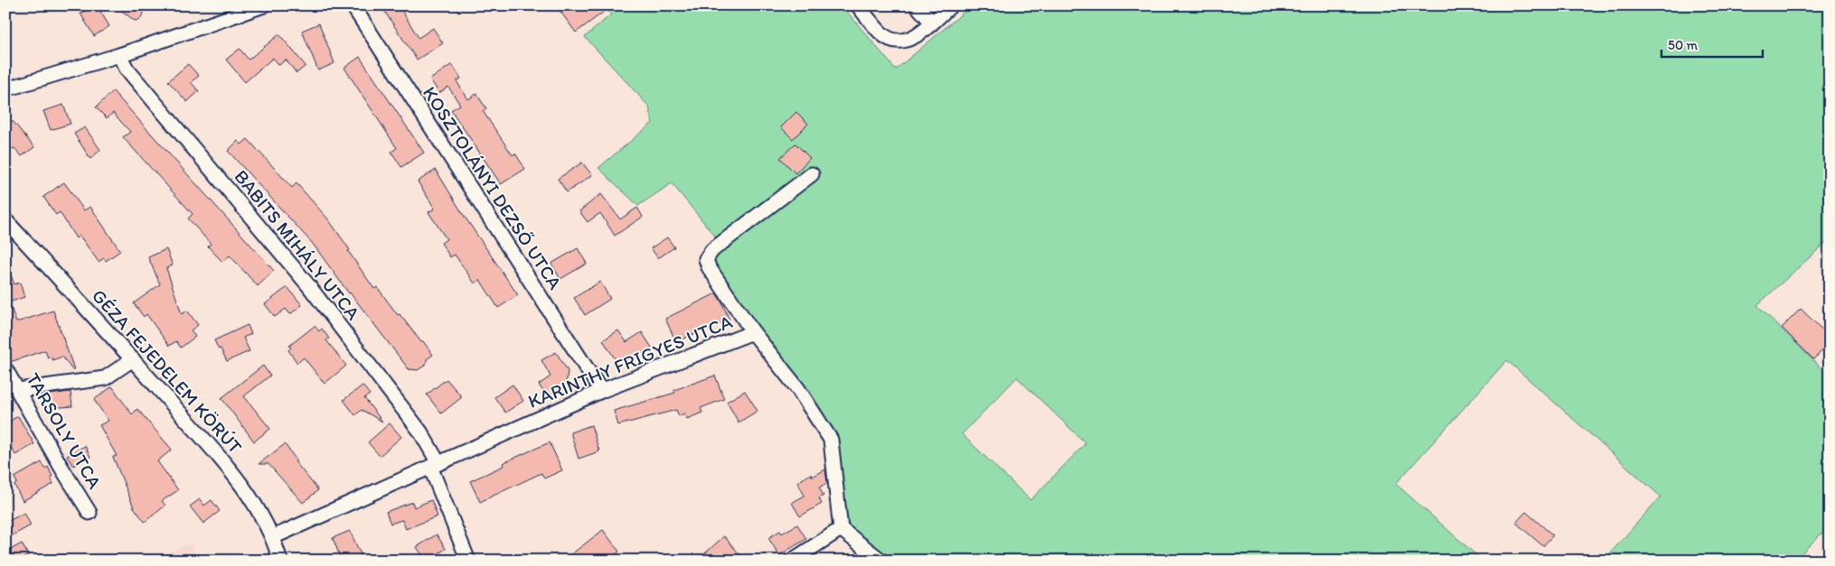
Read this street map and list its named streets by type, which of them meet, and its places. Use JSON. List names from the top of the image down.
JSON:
{
  "streets": {
    "street": [
      "KOSZTOLÁNYI DEZSŐ UTCA",
      "BABITS MIHÁLY UTCA",
      "KARINTHY FRIGYES UTCA",
      "GÉZA FEJEDELEM KÖRÚT",
      "TARSOLY UTCA"
    ]
  },
  "crossings": [
    ["KOSZTOLÁNYI DEZSŐ UTCA", "KARINTHY FRIGYES UTCA"],
    ["BABITS MIHÁLY UTCA", "KARINTHY FRIGYES UTCA"],
    ["KARINTHY FRIGYES UTCA", "GÉZA FEJEDELEM KÖRÚT"]
  ],
  "scale_bar": "50 m"
}
